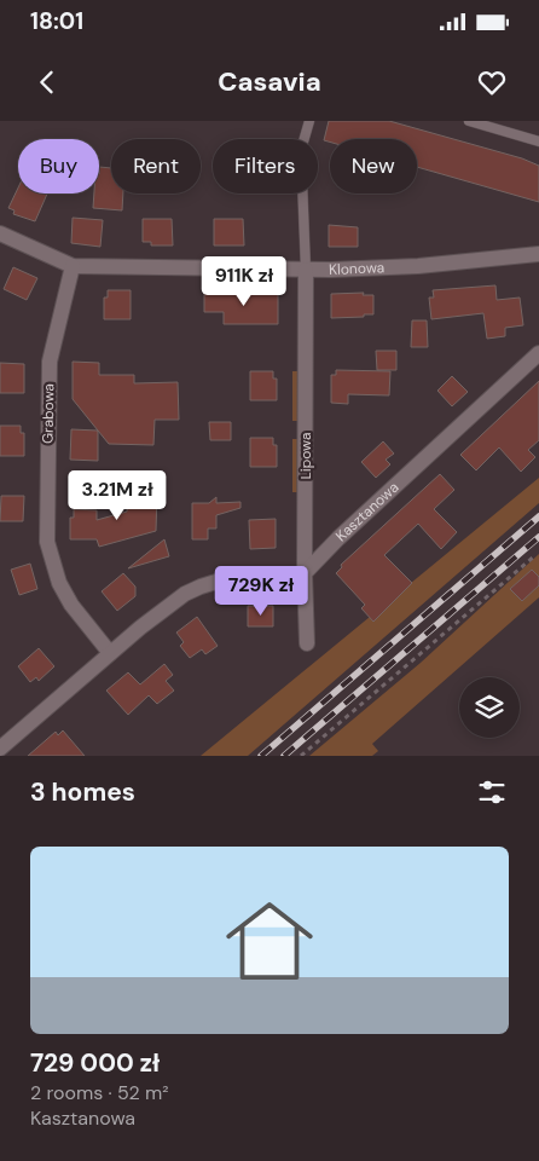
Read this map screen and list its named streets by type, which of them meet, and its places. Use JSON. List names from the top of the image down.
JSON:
{
  "streets": {
    "street": [
      "Klonowa",
      "Grabowa",
      "Lipowa",
      "Kasztanowa"
    ]
  },
  "crossings": [
    ["Klonowa", "Grabowa"],
    ["Klonowa", "Lipowa"],
    ["Lipowa", "Kasztanowa"]
  ],
  "page": {
    "status": "18:01",
    "header": "Casavia",
    "chip": [
      "Buy",
      "Rent",
      "Filters",
      "New"
    ],
    "price": ["911K zł", "3.21M zł", "729K zł"],
    "heading": "3 homes",
    "list": [
      {
        "name": "729 000 zł",
        "note": "2 rooms · 52 m² · Kasztanowa"
      }
    ]
  }
}
